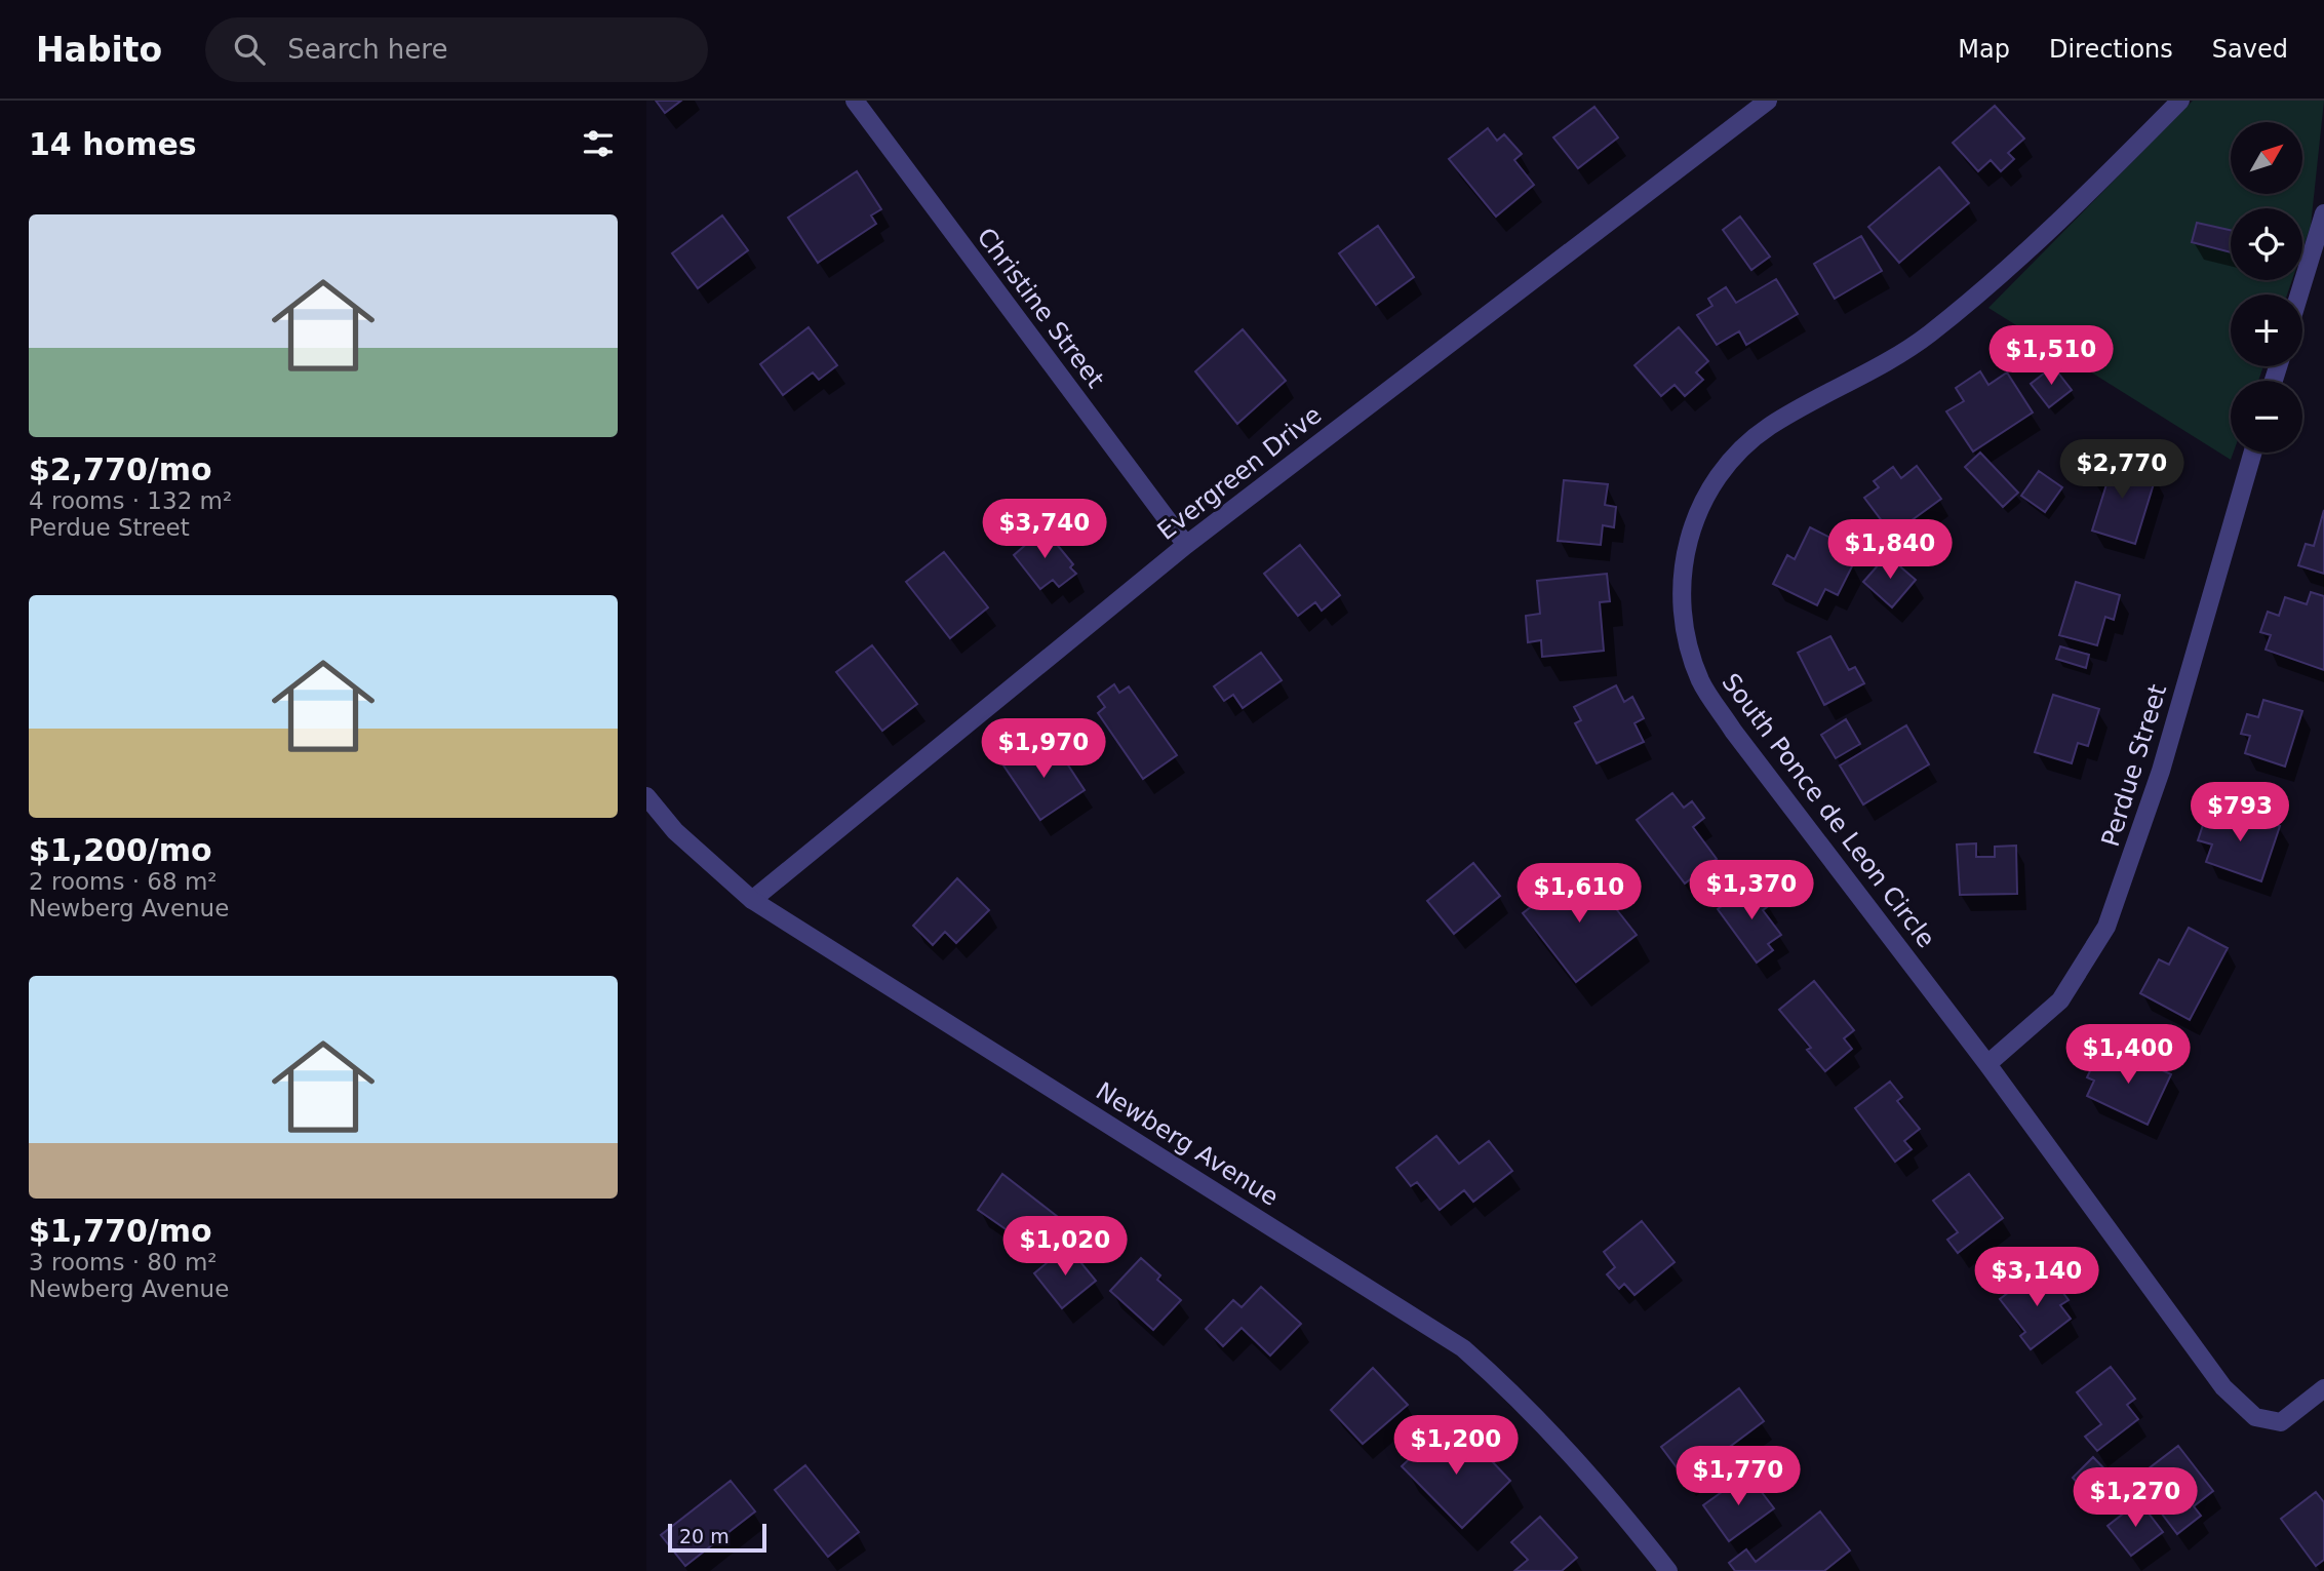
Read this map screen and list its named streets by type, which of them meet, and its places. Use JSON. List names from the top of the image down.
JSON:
{
  "streets": {
    "street": [
      "Christine Street",
      "Evergreen Drive",
      "Perdue Street",
      "South Ponce de Leon Circle",
      "Newberg Avenue"
    ]
  },
  "crossings": [
    ["Christine Street", "Evergreen Drive"],
    ["Evergreen Drive", "Newberg Avenue"],
    ["Perdue Street", "South Ponce de Leon Circle"]
  ],
  "scale_bar": "20 m",
  "north": "top right",
  "page": {
    "header": "Habito",
    "search": "Search here",
    "nav": ["Map", "Directions", "Saved"],
    "heading": "14 homes",
    "map_buttons": ["+", "−"],
    "list": [
      {
        "name": "$2,770/mo",
        "note": "4 rooms · 132 m² · Perdue Street"
      },
      {
        "name": "$1,200/mo",
        "note": "2 rooms · 68 m² · Newberg Avenue"
      },
      {
        "name": "$1,770/mo",
        "note": "3 rooms · 80 m² · Newberg Avenue"
      }
    ],
    "price": [
      "$1,510",
      "$2,770",
      "$3,740",
      "$1,840",
      "$1,970",
      "$793",
      "$1,370",
      "$1,610",
      "$1,400",
      "$1,020",
      "$3,140",
      "$1,200",
      "$1,770",
      "$1,270"
    ],
    "scale": "20 m"
  }
}
